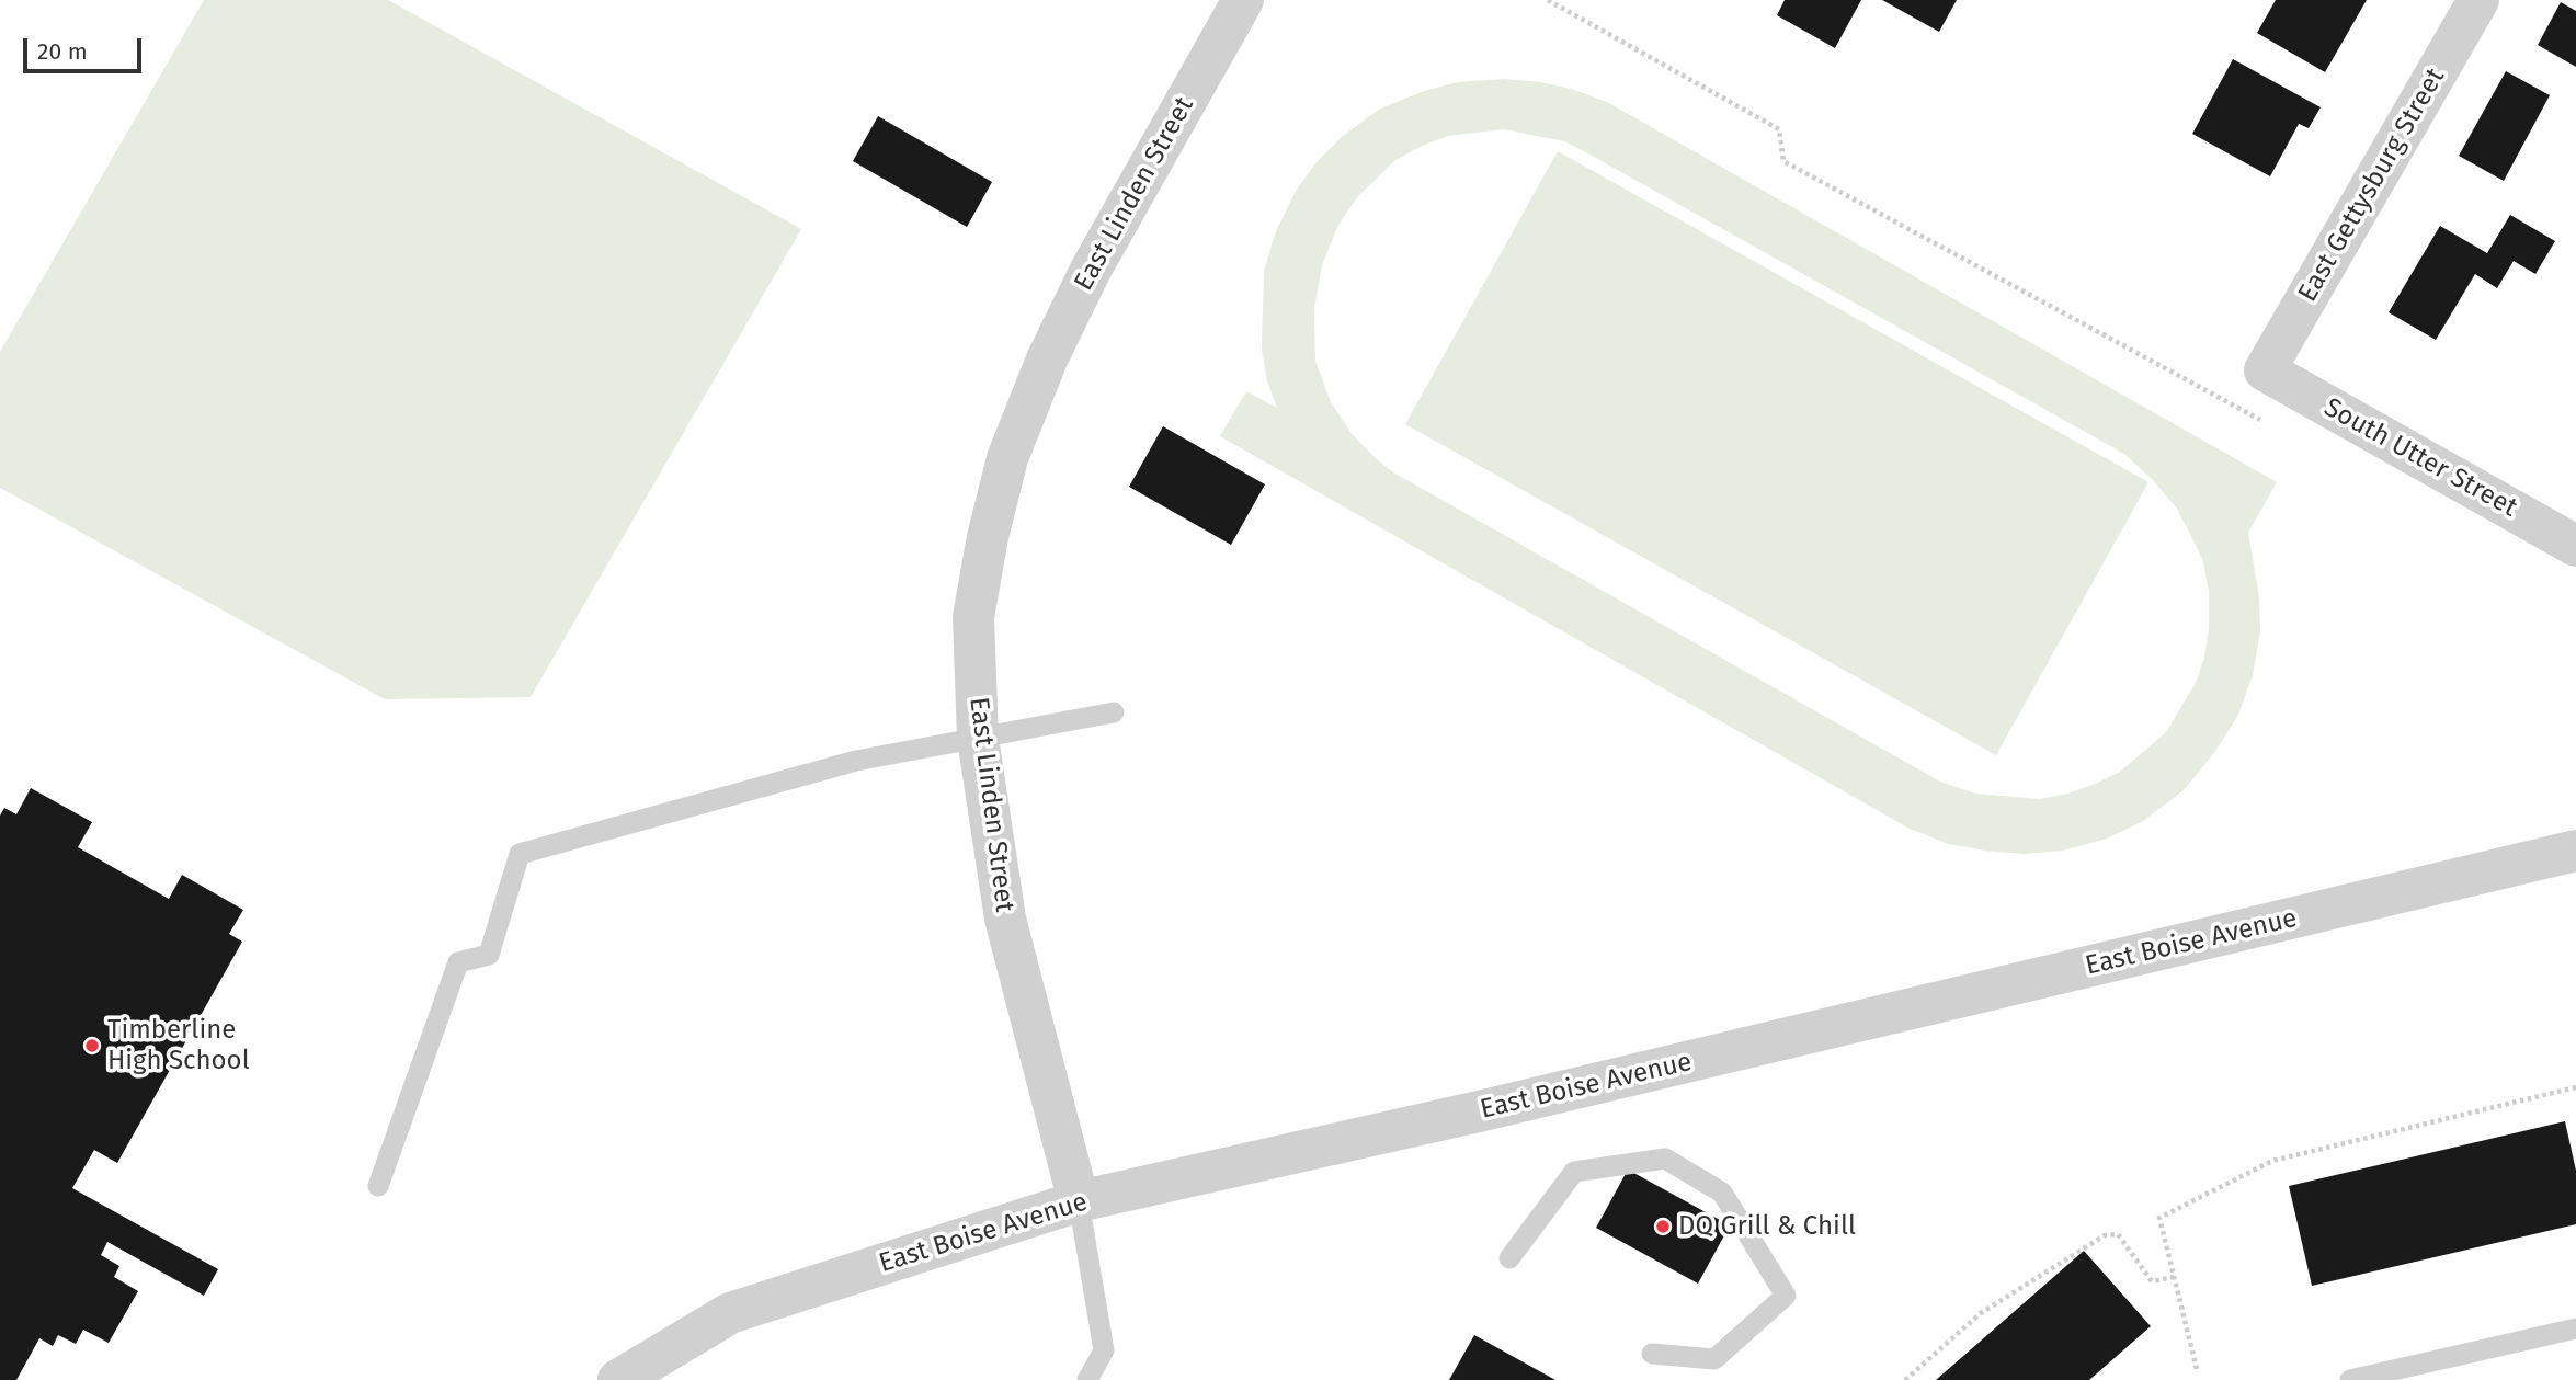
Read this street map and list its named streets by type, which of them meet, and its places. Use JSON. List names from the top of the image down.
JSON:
{
  "streets": {
    "street": [
      "East Gettysburg Street",
      "East Linden Street",
      "South Utter Street",
      "East Boise Avenue"
    ]
  },
  "crossings": [
    ["East Gettysburg Street", "South Utter Street"],
    ["East Linden Street", "East Boise Avenue"]
  ],
  "places": ["Timberline High School", "DQ Grill & Chill"],
  "scale_bar": "20 m"
}
